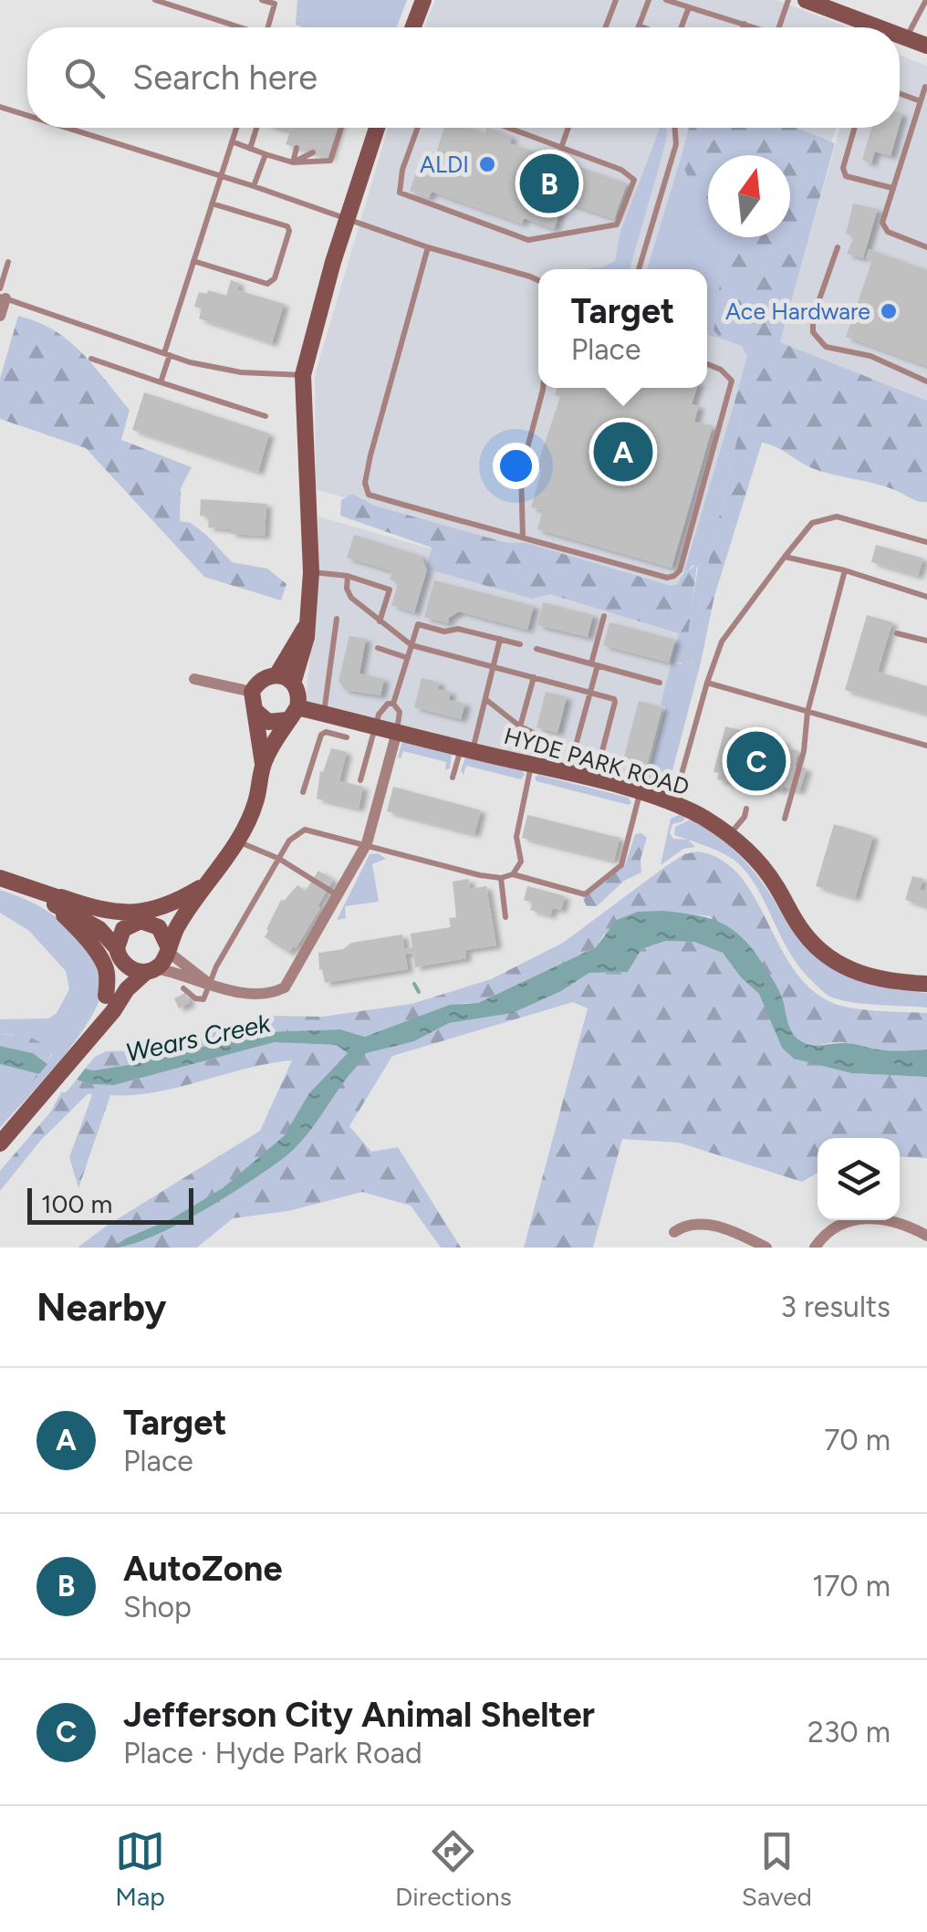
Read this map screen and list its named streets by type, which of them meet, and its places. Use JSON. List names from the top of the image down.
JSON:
{
  "streets": {
    "main road": ["HYDE PARK ROAD"]
  },
  "water": ["Wears Creek"],
  "places": ["ALDI", "Ace Hardware"],
  "scale_bar": "100 m",
  "north": "top",
  "page": {
    "search": "Search here",
    "pins": ["B", "A", "C"],
    "popup": ["Target", "Place"],
    "scale": "100 m",
    "heading": ["Nearby", "3 results"],
    "list": [
      {
        "mark": "A",
        "name": "Target",
        "note": "Place",
        "value": "70 m"
      },
      {
        "mark": "B",
        "name": "AutoZone",
        "note": "Shop",
        "value": "170 m"
      },
      {
        "mark": "C",
        "name": "Jefferson City Animal Shelter",
        "note": "Place · Hyde Park Road",
        "value": "230 m"
      }
    ],
    "nav": ["Map", "Directions", "Saved"]
  }
}
